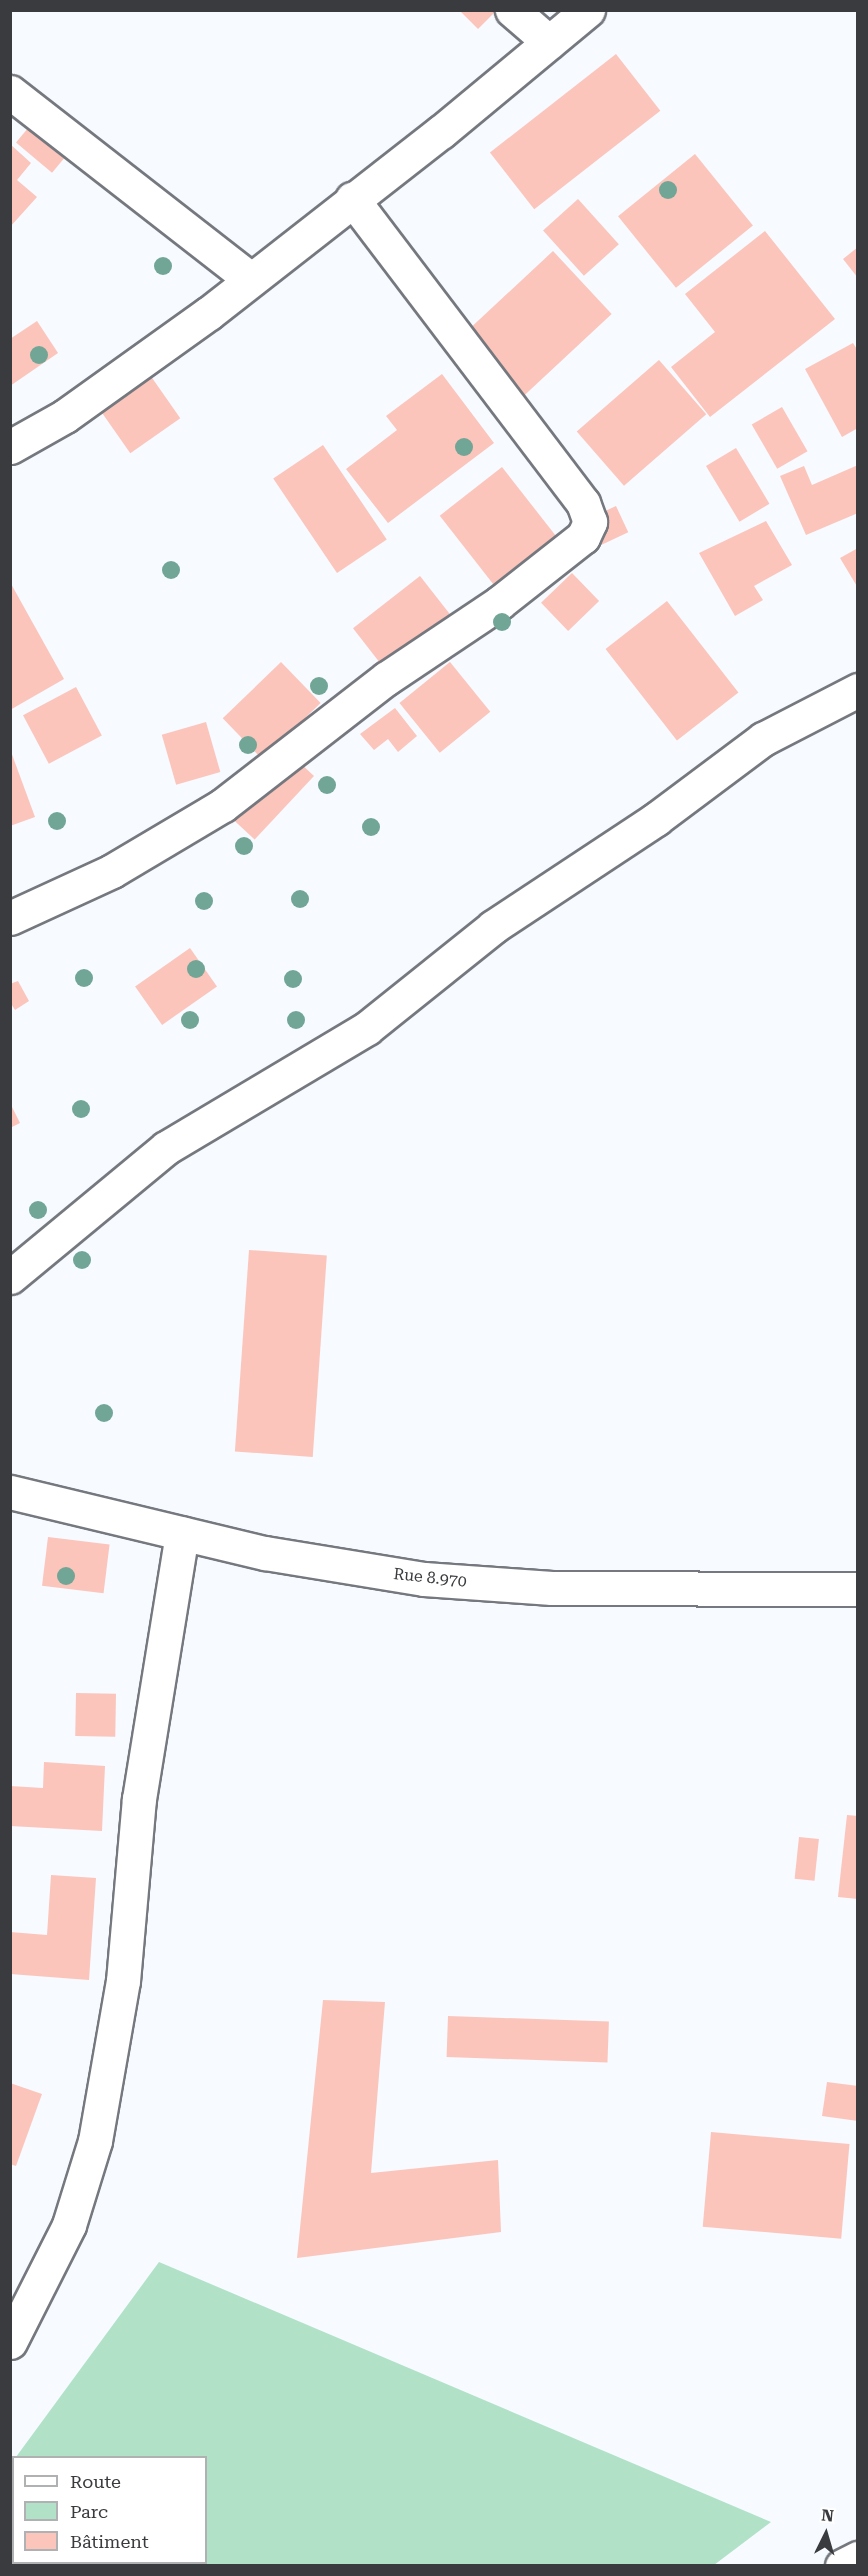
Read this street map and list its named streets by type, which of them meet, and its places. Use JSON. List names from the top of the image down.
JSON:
{
  "streets": {
    "street": ["Rue 8.970"]
  },
  "legend": ["Route", "Parc", "Bâtiment"],
  "north": "top"
}
